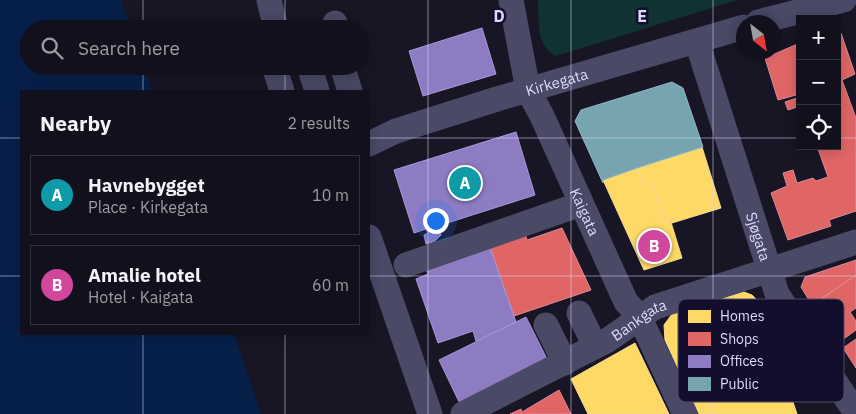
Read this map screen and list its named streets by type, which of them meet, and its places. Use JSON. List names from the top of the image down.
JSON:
{
  "streets": {
    "street": [
      "Kirkegata",
      "Kaigata",
      "Sjøgata",
      "Bankgata"
    ]
  },
  "crossings": [
    ["Kirkegata", "Kaigata"],
    ["Kirkegata", "Sjøgata"],
    ["Kaigata", "Bankgata"],
    ["Sjøgata", "Bankgata"]
  ],
  "legend": [
    "Homes",
    "Shops",
    "Offices",
    "Public"
  ],
  "north": "bottom right",
  "page": {
    "map_buttons": ["+", "−"],
    "search": "Search here",
    "heading": ["Nearby", "2 results"],
    "list": [
      {
        "mark": "A",
        "name": "Havnebygget",
        "note": "Place · Kirkegata",
        "value": "10 m"
      },
      {
        "mark": "B",
        "name": "Amalie hotel",
        "note": "Hotel · Kaigata",
        "value": "60 m"
      }
    ],
    "pins": ["A", "B"]
  },
  "grid": {
    "columns": ["D", "E"]
  }
}
